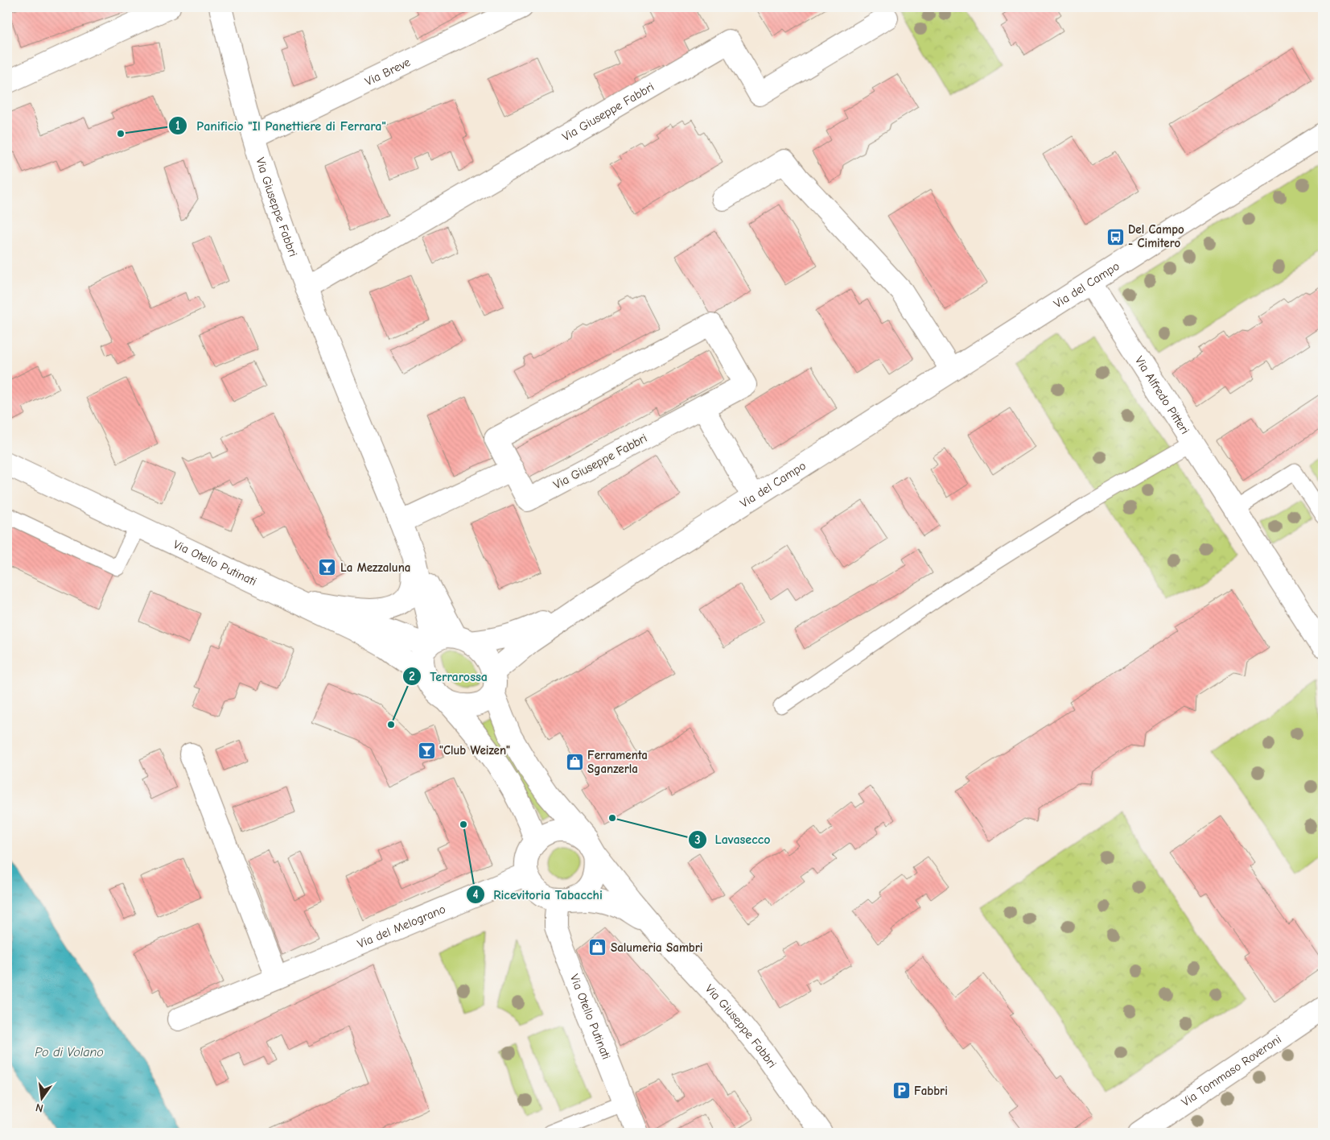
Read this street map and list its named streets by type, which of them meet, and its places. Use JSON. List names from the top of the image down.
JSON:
{
  "streets": {
    "street": [
      "Via Breve",
      "Via Giuseppe Fabbri",
      "Via del Campo",
      "Via Alfredo Pitteri",
      "Via Otello Putinati",
      "Via del Melograno",
      "Via Tommaso Roveroni"
    ]
  },
  "crossings": [
    ["Via Breve", "Via Giuseppe Fabbri"],
    ["Via Giuseppe Fabbri", "Via del Campo"],
    ["Via Giuseppe Fabbri", "Via Otello Putinati"],
    ["Via Giuseppe Fabbri", "Via del Melograno"],
    ["Via del Campo", "Via Alfredo Pitteri"],
    ["Via del Campo", "Via Otello Putinati"],
    ["Via Otello Putinati", "Via del Melograno"]
  ],
  "water": ["Po di Volano"],
  "places": {
    "other": [
      "Panificio \"Il Panettiere di Ferrara\"",
      "Terrarossa",
      "Lavasecco",
      "Ricevitoria Tabacchi"
    ],
    "bus stop": ["Del Campo - Cimitero"],
    "bar": ["La Mezzaluna", "\"Club Weizen\""],
    "shop": ["Ferramenta Sganzerla", "Salumeria Sambri"],
    "parking": ["Fabbri"]
  },
  "north": "bottom"
}
